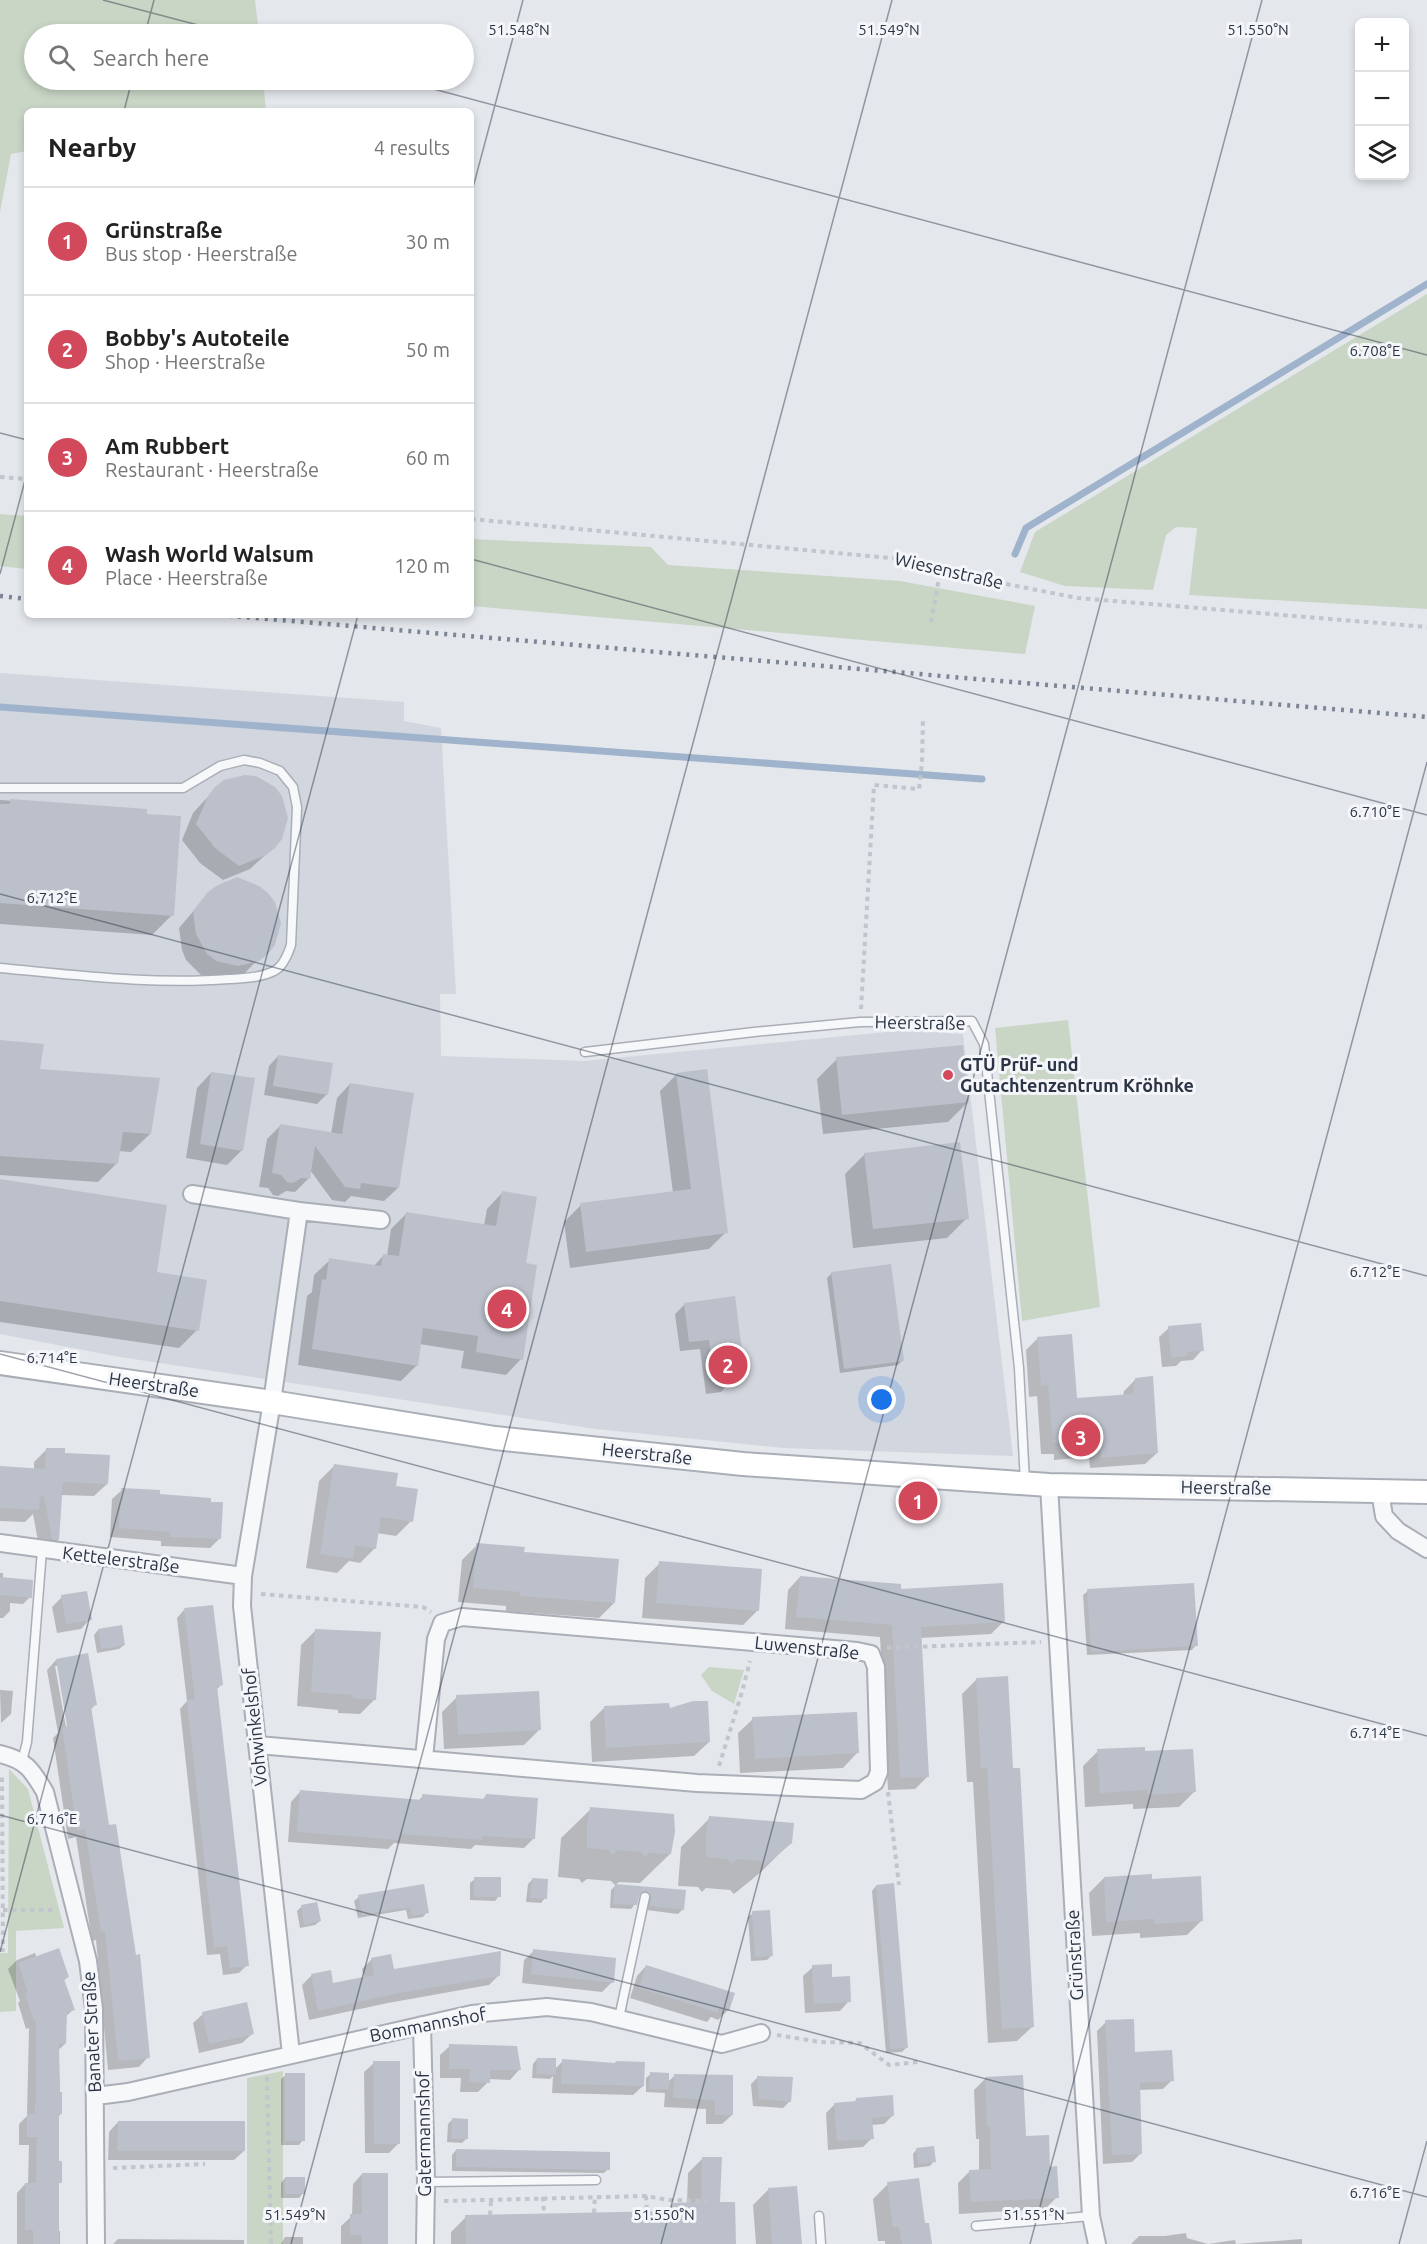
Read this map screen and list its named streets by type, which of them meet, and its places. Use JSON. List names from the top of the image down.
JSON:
{
  "streets": {
    "main road": ["Heerstraße"],
    "street": [
      "Kettelerstraße",
      "Luwenstraße",
      "Vohwinkelshof",
      "Grünstraße",
      "Bommannshof",
      "Banater Straße",
      "Gatermannshof"
    ],
    "path": ["Wiesenstraße"]
  },
  "crossings": [
    ["Heerstraße", "Vohwinkelshof"],
    ["Heerstraße", "Grünstraße"],
    ["Kettelerstraße", "Vohwinkelshof"],
    ["Vohwinkelshof", "Bommannshof"],
    ["Bommannshof", "Banater Straße"],
    ["Bommannshof", "Gatermannshof"]
  ],
  "places": ["GTÜ Prüf- und Gutachtenzentrum Kröhnke"],
  "page": {
    "map_buttons": ["+", "−"],
    "search": "Search here",
    "heading": ["Nearby", "4 results"],
    "list": [
      {
        "mark": "1",
        "name": "Grünstraße",
        "note": "Bus stop · Heerstraße",
        "value": "30 m"
      },
      {
        "mark": "2",
        "name": "Bobby's Autoteile",
        "note": "Shop · Heerstraße",
        "value": "50 m"
      },
      {
        "mark": "3",
        "name": "Am Rubbert",
        "note": "Restaurant · Heerstraße",
        "value": "60 m"
      },
      {
        "mark": "4",
        "name": "Wash World Walsum",
        "note": "Place · Heerstraße",
        "value": "120 m"
      }
    ],
    "pins": [
      "4",
      "2",
      "3",
      "1"
    ]
  },
  "coordinates": [
    "51.548°N",
    "51.549°N",
    "51.550°N",
    "6.708°E",
    "6.710°E",
    "6.712°E",
    "6.714°E",
    "6.716°E",
    "51.551°N"
  ]
}
